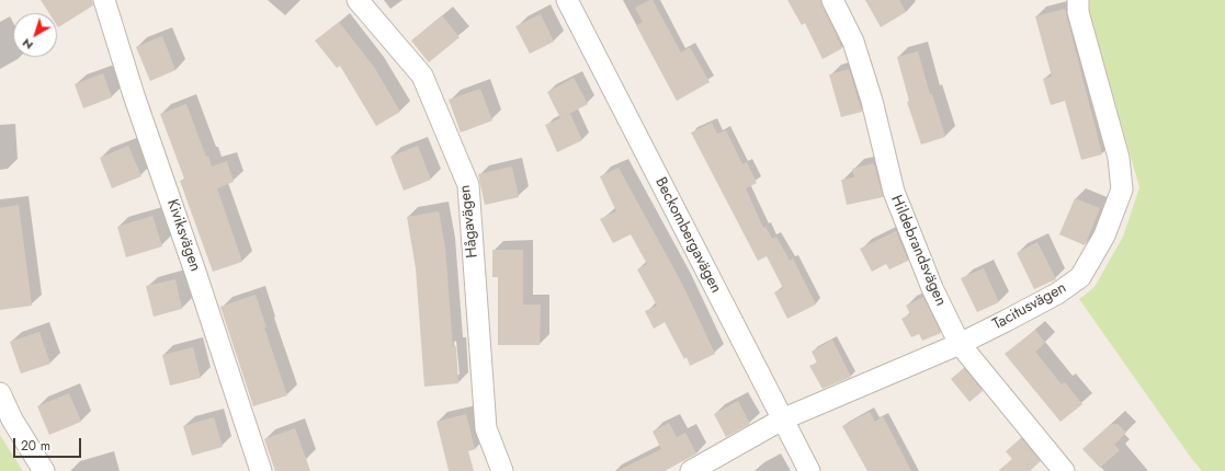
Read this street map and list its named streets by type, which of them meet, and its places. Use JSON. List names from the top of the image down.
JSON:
{
  "streets": {
    "street": [
      "Hågavägen",
      "Kiviksvägen",
      "Beckombergavägen",
      "Hildebrandsvägen",
      "Tacitusvägen"
    ]
  },
  "crossings": [
    ["Beckombergavägen", "Tacitusvägen"],
    ["Hildebrandsvägen", "Tacitusvägen"]
  ],
  "scale_bar": "20 m",
  "north": "bottom left"
}
